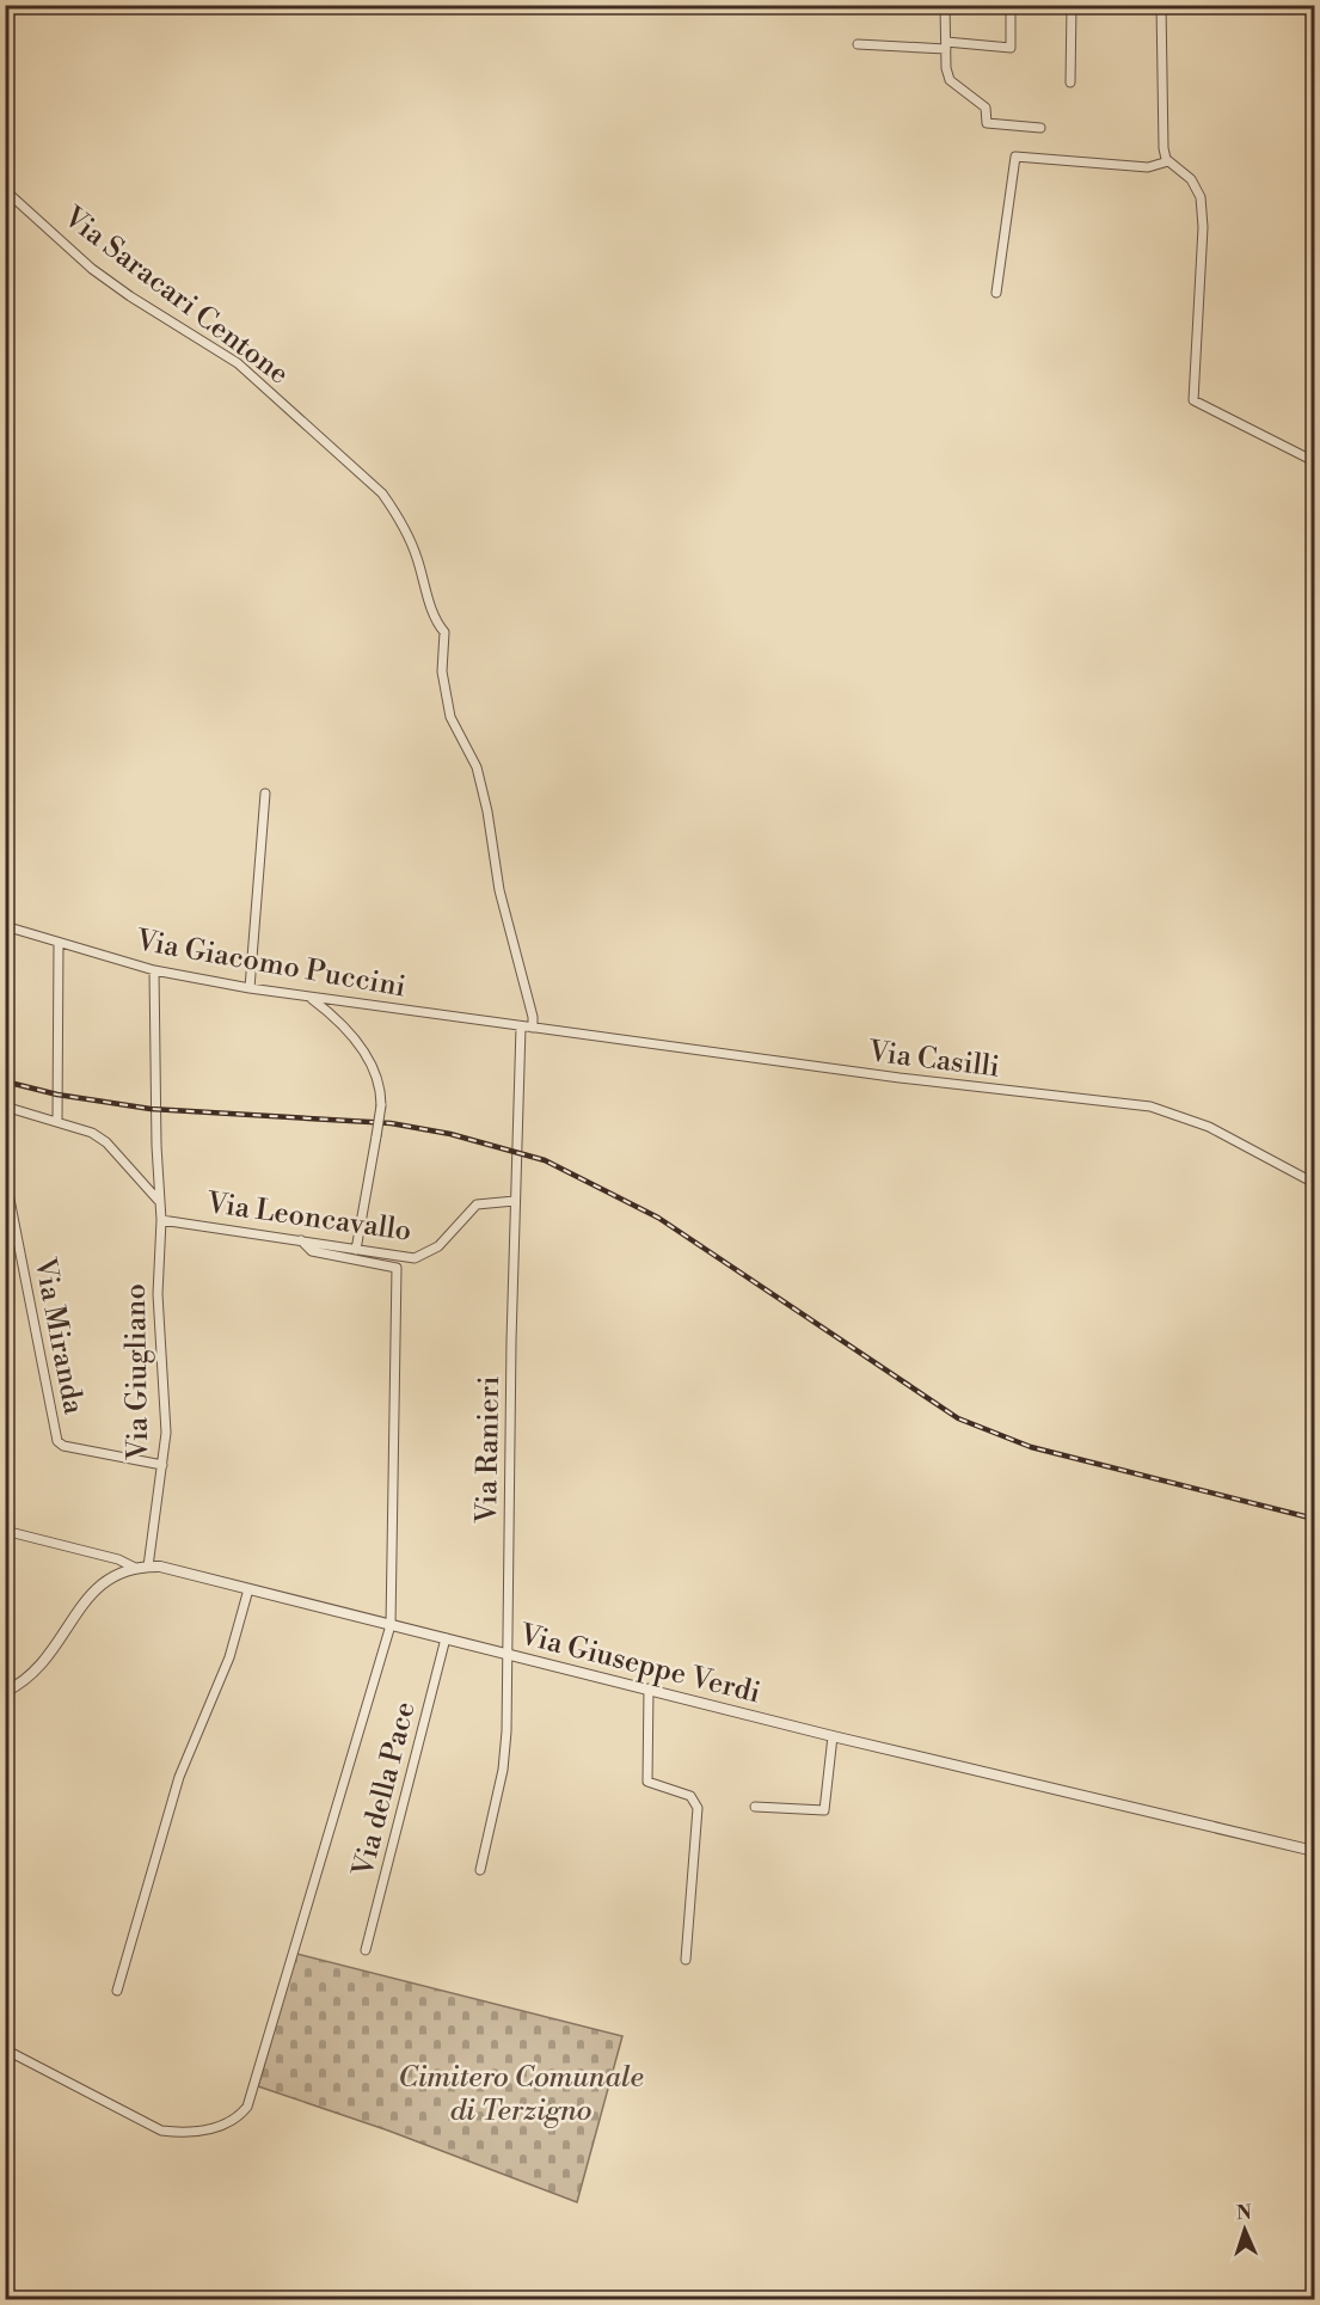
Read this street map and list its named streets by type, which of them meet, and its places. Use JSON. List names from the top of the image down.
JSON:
{
  "streets": {
    "street": [
      "Via Saracari Centone",
      "Via Giacomo Puccini",
      "Via Casilli",
      "Via Leoncavallo",
      "Via Miranda",
      "Via Giugliano",
      "Via Ranieri",
      "Via Giuseppe Verdi",
      "Via della Pace"
    ]
  },
  "crossings": [
    ["Via Saracari Centone", "Via Giacomo Puccini"],
    ["Via Saracari Centone", "Via Casilli"],
    ["Via Giacomo Puccini", "Via Casilli"],
    ["Via Giacomo Puccini", "Via Giugliano"],
    ["Via Giacomo Puccini", "Via Ranieri"],
    ["Via Leoncavallo", "Via Giugliano"],
    ["Via Leoncavallo", "Via Ranieri"],
    ["Via Miranda", "Via Giugliano"],
    ["Via Giugliano", "Via Giuseppe Verdi"],
    ["Via Ranieri", "Via Giuseppe Verdi"],
    ["Via Giuseppe Verdi", "Via della Pace"]
  ],
  "parks": ["Cimitero Comunale di Terzigno"],
  "north": "top"
}
